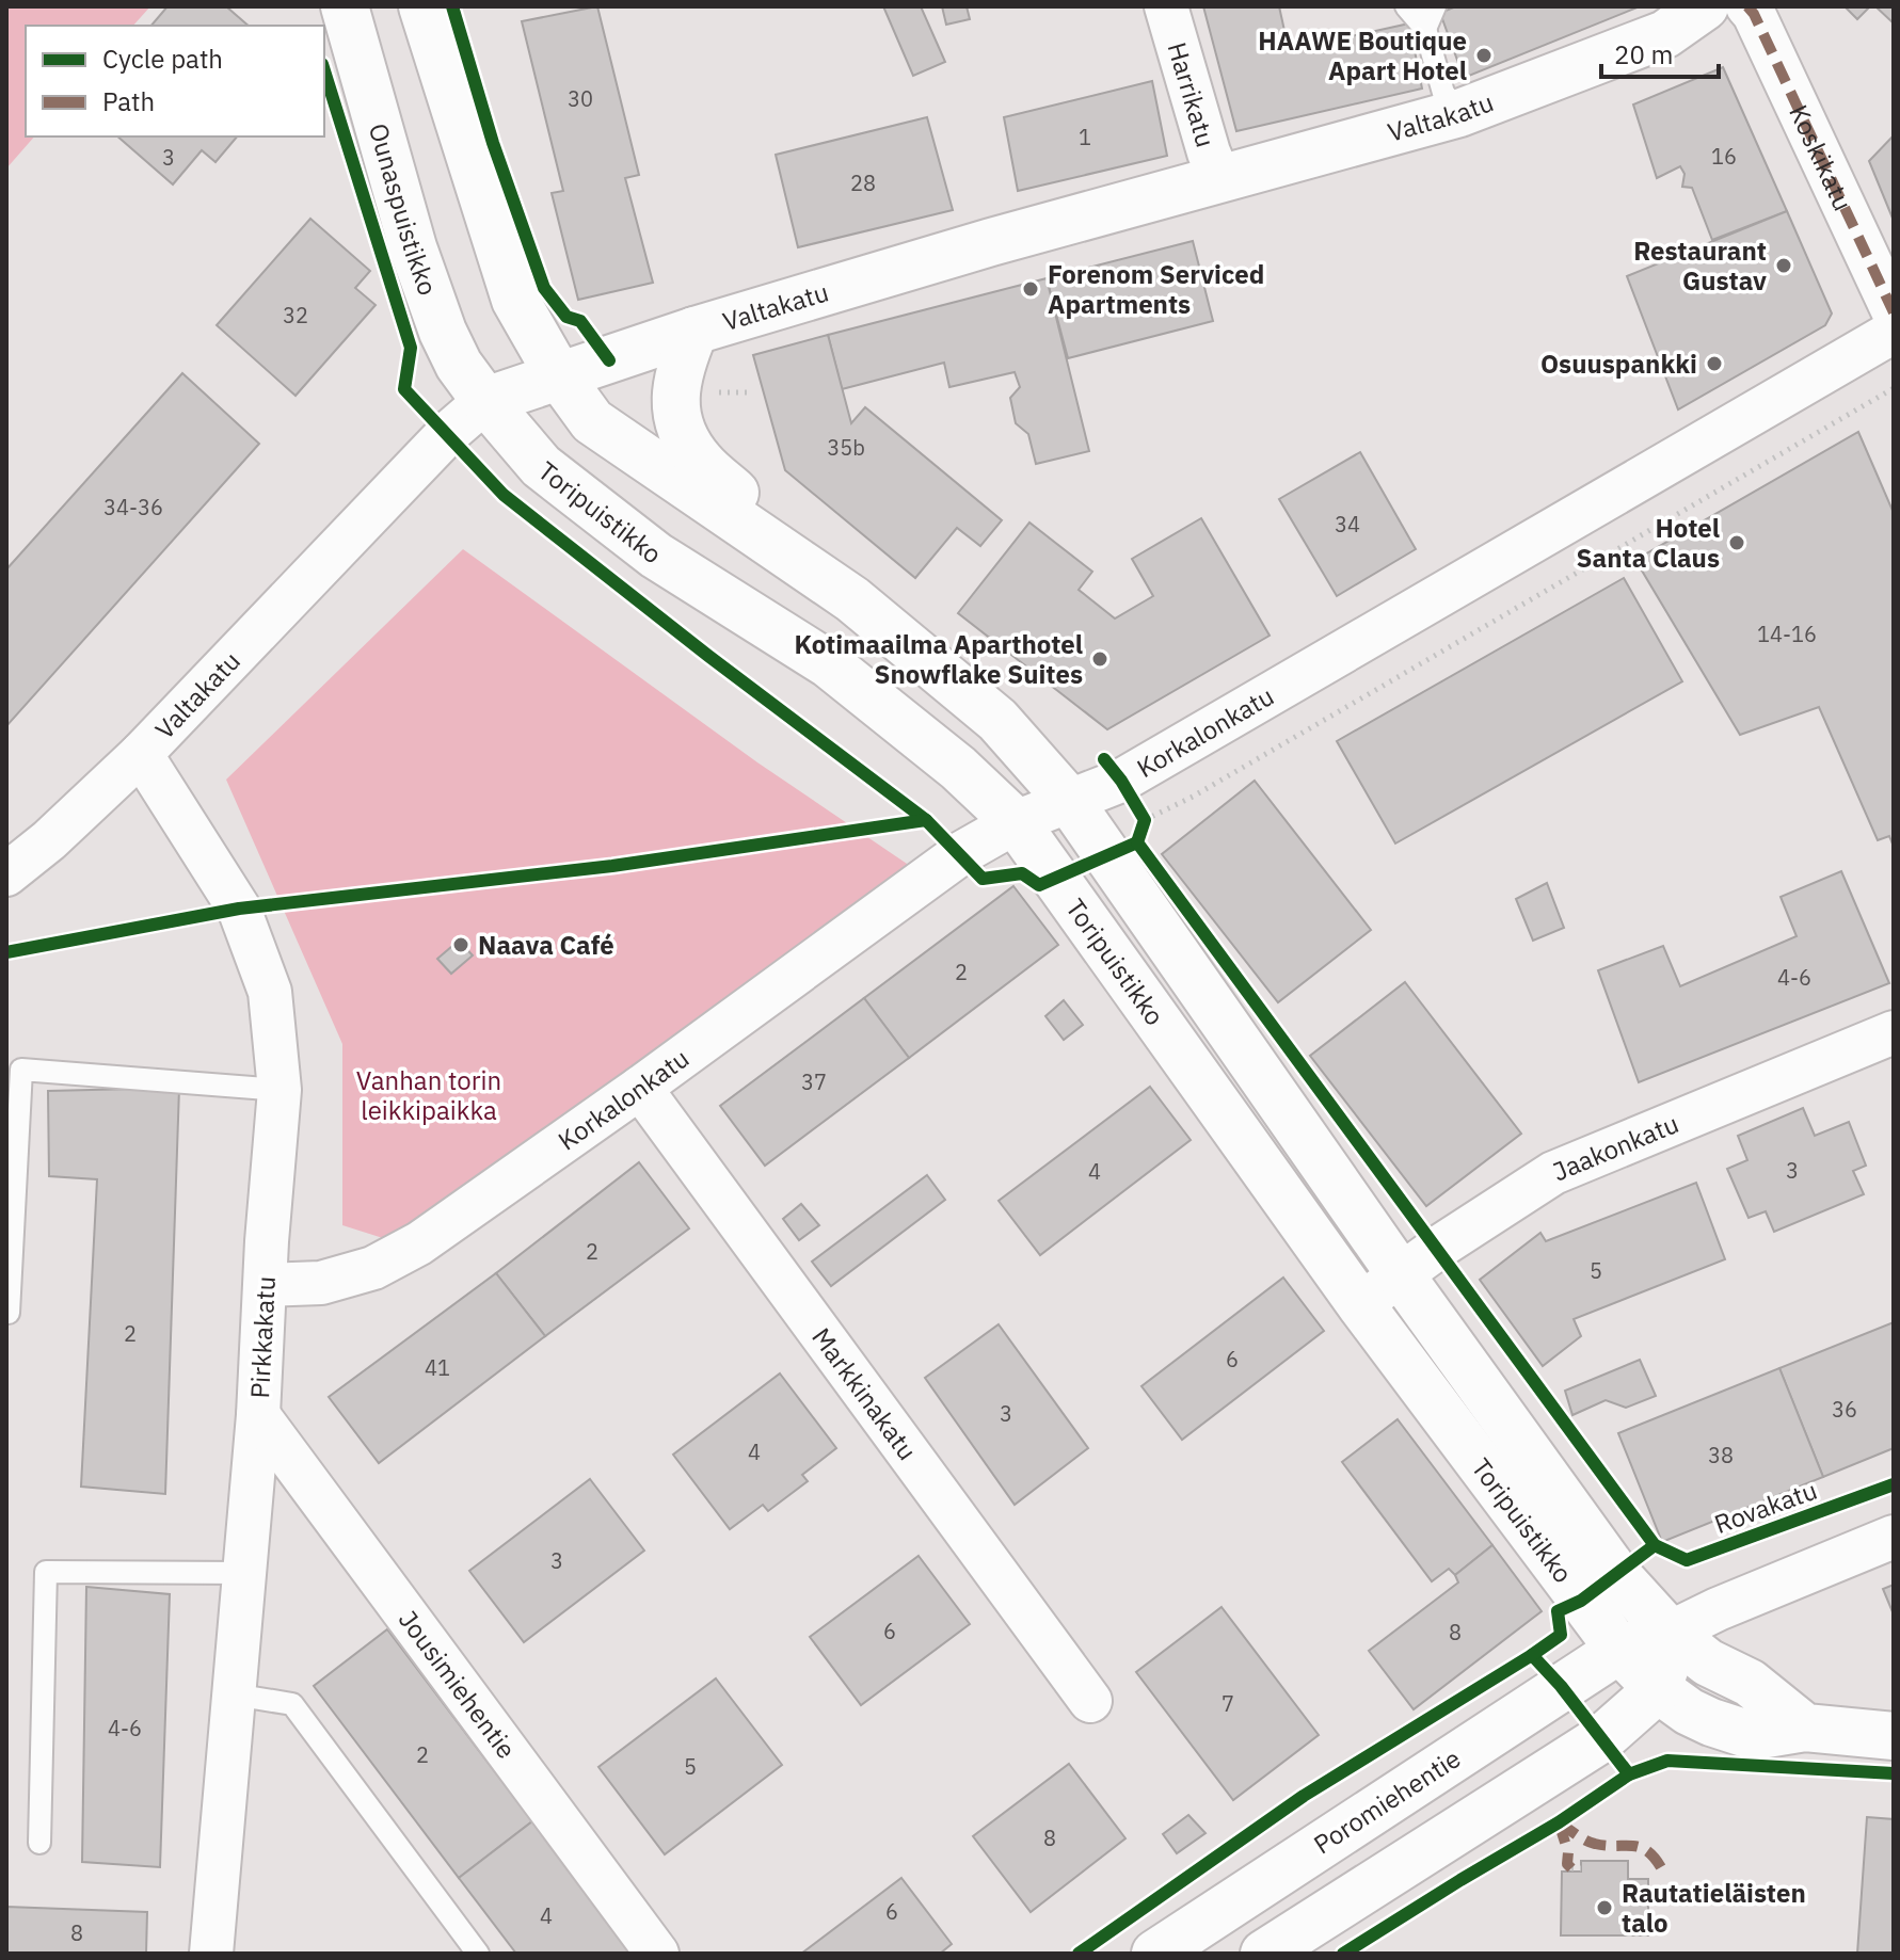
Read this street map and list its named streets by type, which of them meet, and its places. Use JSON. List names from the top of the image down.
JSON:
{
  "streets": {
    "main road": [
      "Valtakatu",
      "Ounaspuistikko",
      "Toripuistikko",
      "Poromiehentie"
    ],
    "street": [
      "Harrikatu",
      "Koskikatu",
      "Korkalonkatu",
      "Jaakonkatu",
      "Pirkkakatu",
      "Markkinakatu",
      "Jousimiehentie"
    ],
    "cycle path": ["Rovakatu"]
  },
  "crossings": [
    ["Harrikatu", "Valtakatu"],
    ["Valtakatu", "Ounaspuistikko"],
    ["Valtakatu", "Toripuistikko"],
    ["Valtakatu", "Pirkkakatu"],
    ["Ounaspuistikko", "Toripuistikko"],
    ["Toripuistikko", "Korkalonkatu"],
    ["Toripuistikko", "Jaakonkatu"],
    ["Toripuistikko", "Poromiehentie"],
    ["Korkalonkatu", "Pirkkakatu"],
    ["Korkalonkatu", "Markkinakatu"],
    ["Pirkkakatu", "Jousimiehentie"]
  ],
  "parks": ["Vanhan torin leikkipaikka"],
  "places": [
    "HAAWE Boutique Apart Hotel",
    "Restaurant Gustav",
    "Forenom Serviced Apartments",
    "Osuuspankki",
    "Hotel Santa Claus",
    "Kotimaailma Aparthotel Snowflake Suites",
    "Naava Café",
    "Rautatieläisten talo"
  ],
  "house_numbers": [
    "30",
    "1",
    "16",
    "3",
    "28",
    "32",
    "35b",
    "34-36",
    "34",
    "14-16",
    "2",
    "4-6",
    "37",
    "3",
    "4",
    "2",
    "5",
    "2",
    "6",
    "41",
    "36",
    "3",
    "4",
    "38",
    "3",
    "6",
    "8",
    "7",
    "4-6",
    "2",
    "5",
    "8",
    "6",
    "4",
    "8"
  ],
  "legend": ["Cycle path", "Path"],
  "scale_bar": "20 m"
}
